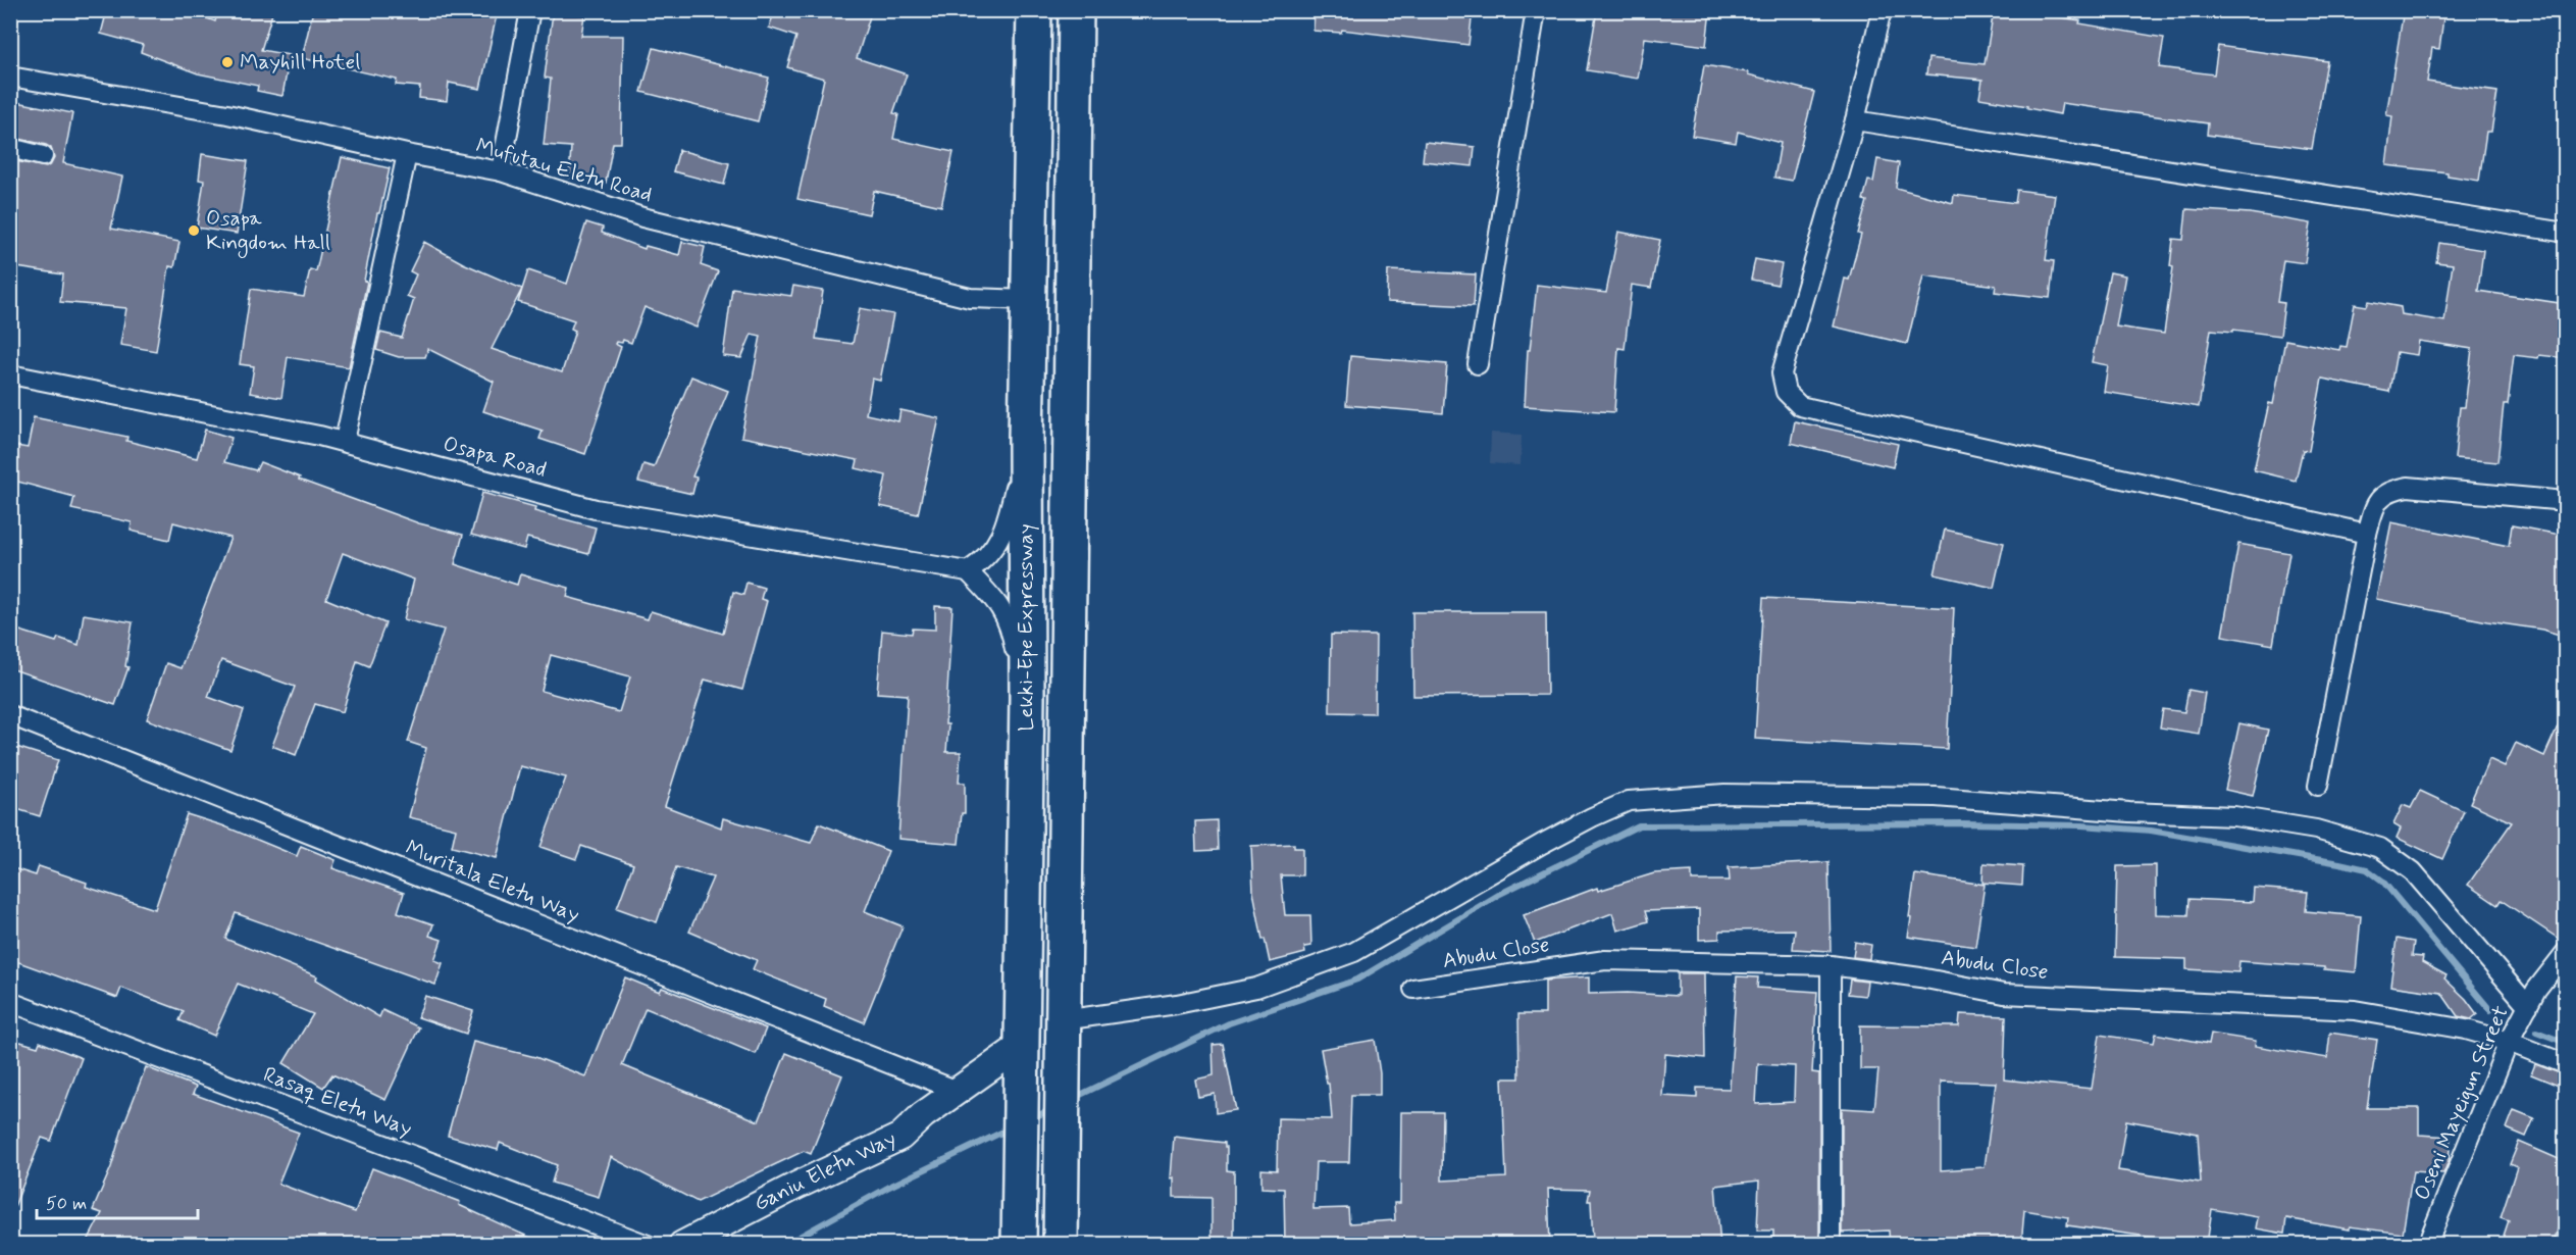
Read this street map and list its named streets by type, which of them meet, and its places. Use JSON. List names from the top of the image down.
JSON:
{
  "streets": {
    "highway": ["Lekki-Epe Expressway"],
    "street": [
      "Mufutau Eletu Road",
      "Osapa Road",
      "Muritala Eletu Way",
      "Abudu Close",
      "Rasaq Eletu Way",
      "Oseni Mayeigun Street",
      "Ganiu Eletu Way"
    ]
  },
  "crossings": [
    ["Mufutau Eletu Road", "Lekki-Epe Expressway"],
    ["Lekki-Epe Expressway", "Ganiu Eletu Way"],
    ["Muritala Eletu Way", "Ganiu Eletu Way"],
    ["Abudu Close", "Oseni Mayeigun Street"]
  ],
  "places": ["Mayhill Hotel", "Osapa Kingdom Hall"],
  "scale_bar": "50 m"
}
